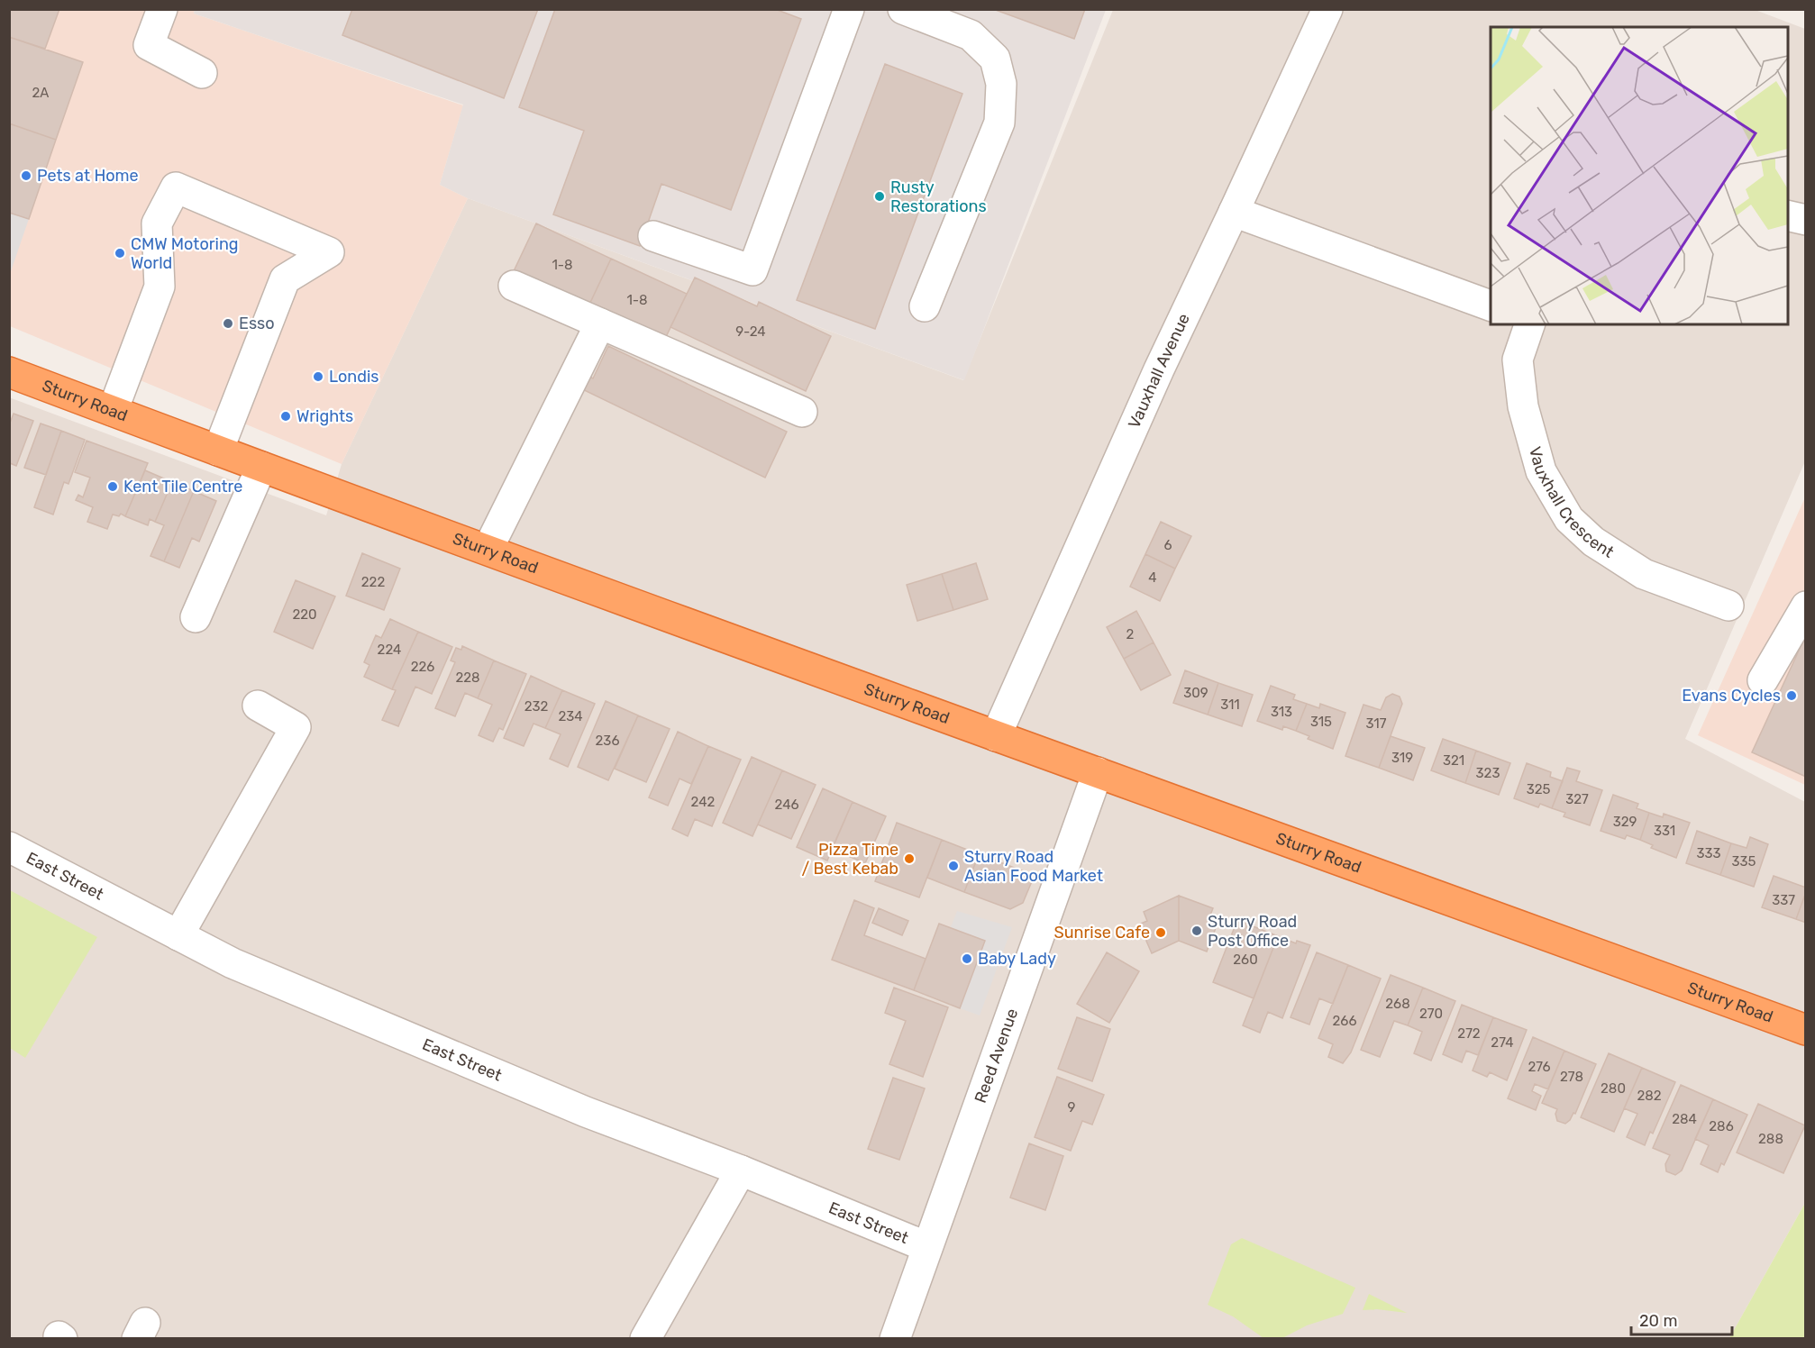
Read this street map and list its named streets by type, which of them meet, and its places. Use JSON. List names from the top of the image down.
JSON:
{
  "streets": {
    "highway": ["Sturry Road"],
    "street": [
      "Vauxhall Avenue",
      "Vauxhall Crescent",
      "East Street",
      "Reed Avenue"
    ]
  },
  "crossings": [
    ["Vauxhall Avenue", "Sturry Road"],
    ["Sturry Road", "Reed Avenue"],
    ["East Street", "Reed Avenue"]
  ],
  "places": [
    "Pets at Home",
    "Rusty Restorations",
    "CMW Motoring World",
    "Esso",
    "Londis",
    "Wrights",
    "Kent Tile Centre",
    "Evans Cycles",
    "Pizza Time / Best Kebab",
    "Sturry Road Asian Food Market",
    "Sturry Road Post Office",
    "Sunrise Cafe",
    "Baby Lady"
  ],
  "house_numbers": [
    "2A",
    "1-8",
    "1-8",
    "9-24",
    "6",
    "4",
    "222",
    "220",
    "2",
    "224",
    "226",
    "228",
    "309",
    "311",
    "232",
    "313",
    "234",
    "315",
    "317",
    "236",
    "319",
    "321",
    "323",
    "325",
    "327",
    "242",
    "246",
    "329",
    "331",
    "333",
    "335",
    "337",
    "260",
    "268",
    "270",
    "266",
    "272",
    "274",
    "276",
    "278",
    "280",
    "282",
    "9",
    "284",
    "286",
    "288"
  ],
  "scale_bar": "20 m"
}
